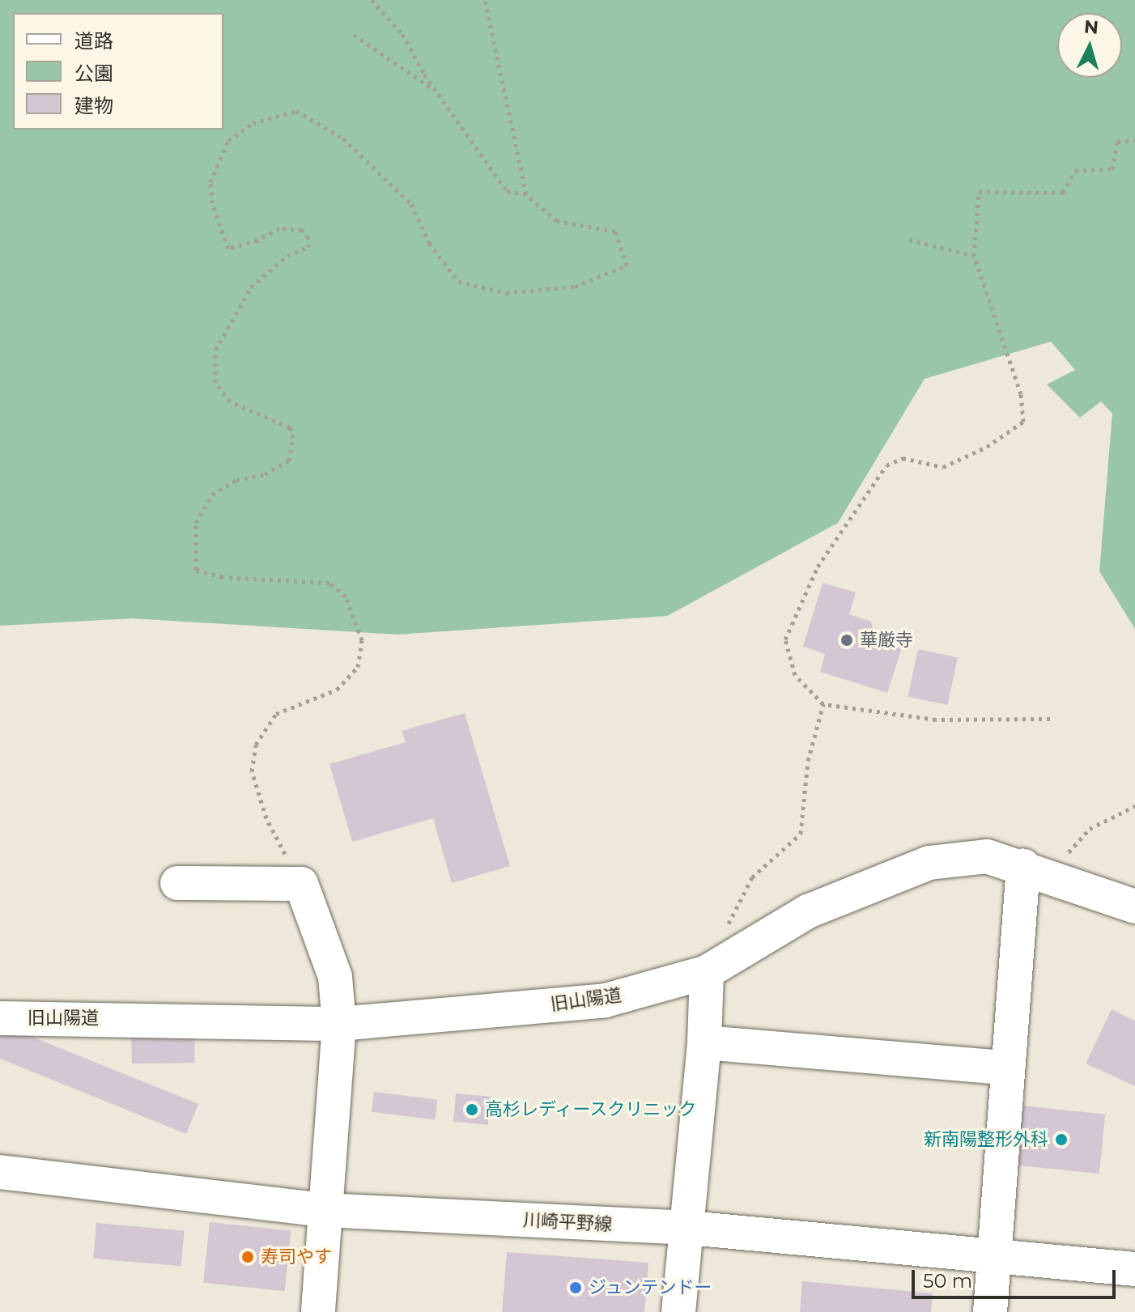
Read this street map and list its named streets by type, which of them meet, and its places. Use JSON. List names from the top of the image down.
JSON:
{
  "streets": {
    "street": ["旧山陽道", "川崎平野線"]
  },
  "places": [
    "華厳寺",
    "高杉レディースクリニック",
    "新南陽整形外科",
    "寿司やす",
    "ジュンテンドー"
  ],
  "legend": ["道路", "公園", "建物"],
  "scale_bar": "50 m",
  "north": "top"
}
